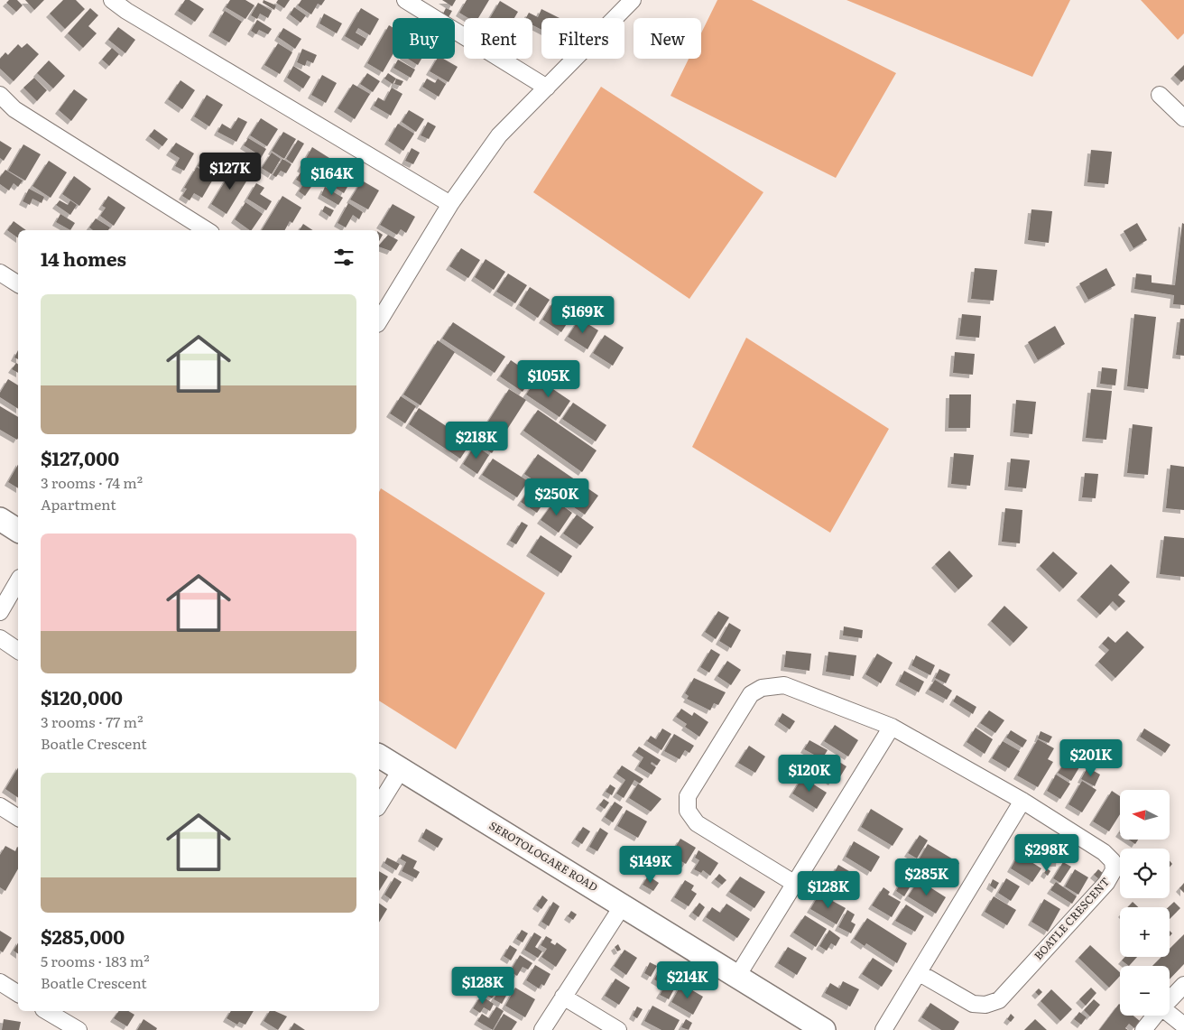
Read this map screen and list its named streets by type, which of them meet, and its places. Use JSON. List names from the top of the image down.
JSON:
{
  "streets": {
    "street": ["SEROTOLOGARE ROAD", "BOATLE CRESCENT"]
  },
  "north": "left",
  "page": {
    "chip": [
      "Buy",
      "Rent",
      "Filters",
      "New"
    ],
    "price": [
      "$127K",
      "$164K",
      "$169K",
      "$105K",
      "$218K",
      "$250K",
      "$201K",
      "$120K",
      "$298K",
      "$149K",
      "$285K",
      "$128K",
      "$214K",
      "$128K"
    ],
    "heading": "14 homes",
    "list": [
      {
        "name": "$127,000",
        "note": "3 rooms · 74 m² · Apartment"
      },
      {
        "name": "$120,000",
        "note": "3 rooms · 77 m² · Boatle Crescent"
      },
      {
        "name": "$285,000",
        "note": "5 rooms · 183 m² · Boatle Crescent"
      }
    ],
    "map_buttons": ["+", "−"]
  }
}
